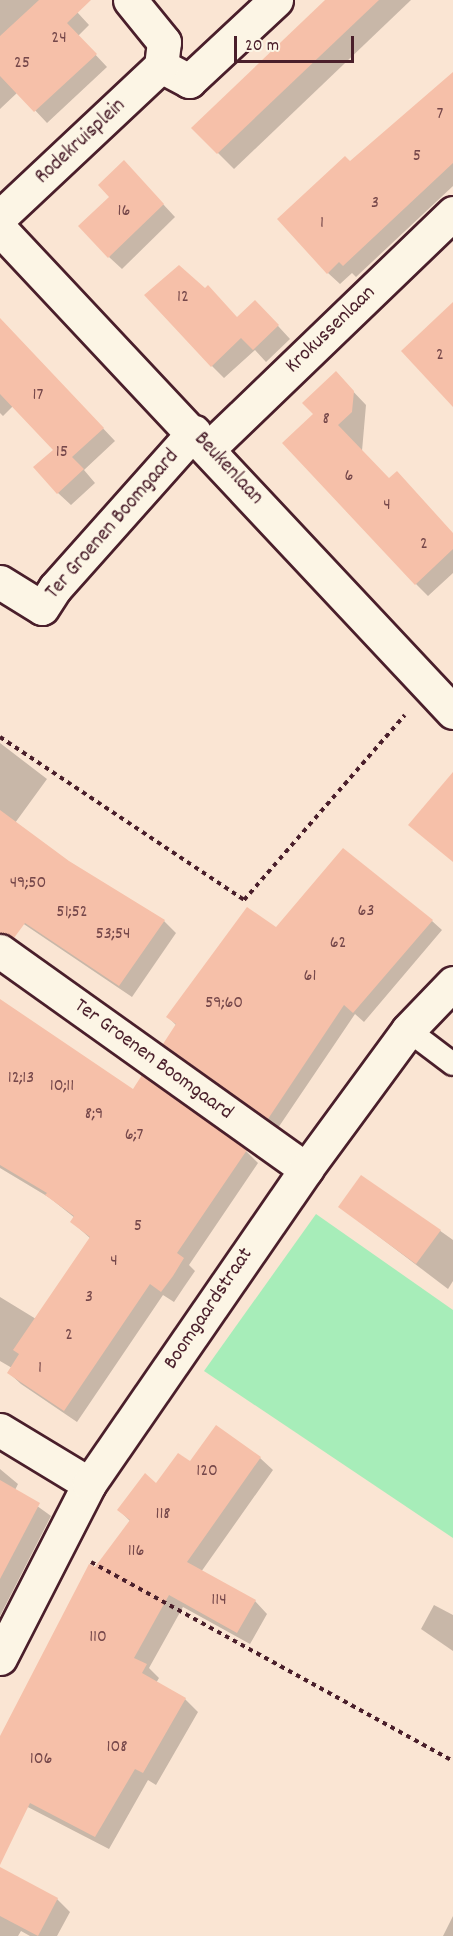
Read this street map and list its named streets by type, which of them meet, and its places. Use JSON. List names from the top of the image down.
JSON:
{
  "streets": {
    "street": [
      "Rodekruisplein",
      "Krokussenlaan",
      "Beukenlaan",
      "Ter Groenen Boomgaard",
      "Boomgaardstraat"
    ]
  },
  "crossings": [
    ["Krokussenlaan", "Beukenlaan"],
    ["Krokussenlaan", "Ter Groenen Boomgaard"],
    ["Beukenlaan", "Ter Groenen Boomgaard"],
    ["Ter Groenen Boomgaard", "Boomgaardstraat"]
  ],
  "house_numbers": [
    "24",
    "25",
    "7",
    "5",
    "3",
    "16",
    "1",
    "12",
    "2",
    "17",
    "8",
    "15",
    "6",
    "4",
    "2",
    "49;50",
    "63",
    "51;52",
    "53;54",
    "62",
    "61",
    "59;60",
    "12;13",
    "10;11",
    "8;9",
    "6;7",
    "5",
    "4",
    "3",
    "2",
    "1",
    "120",
    "118",
    "116",
    "114",
    "110",
    "108",
    "106"
  ],
  "scale_bar": "20 m"
}
